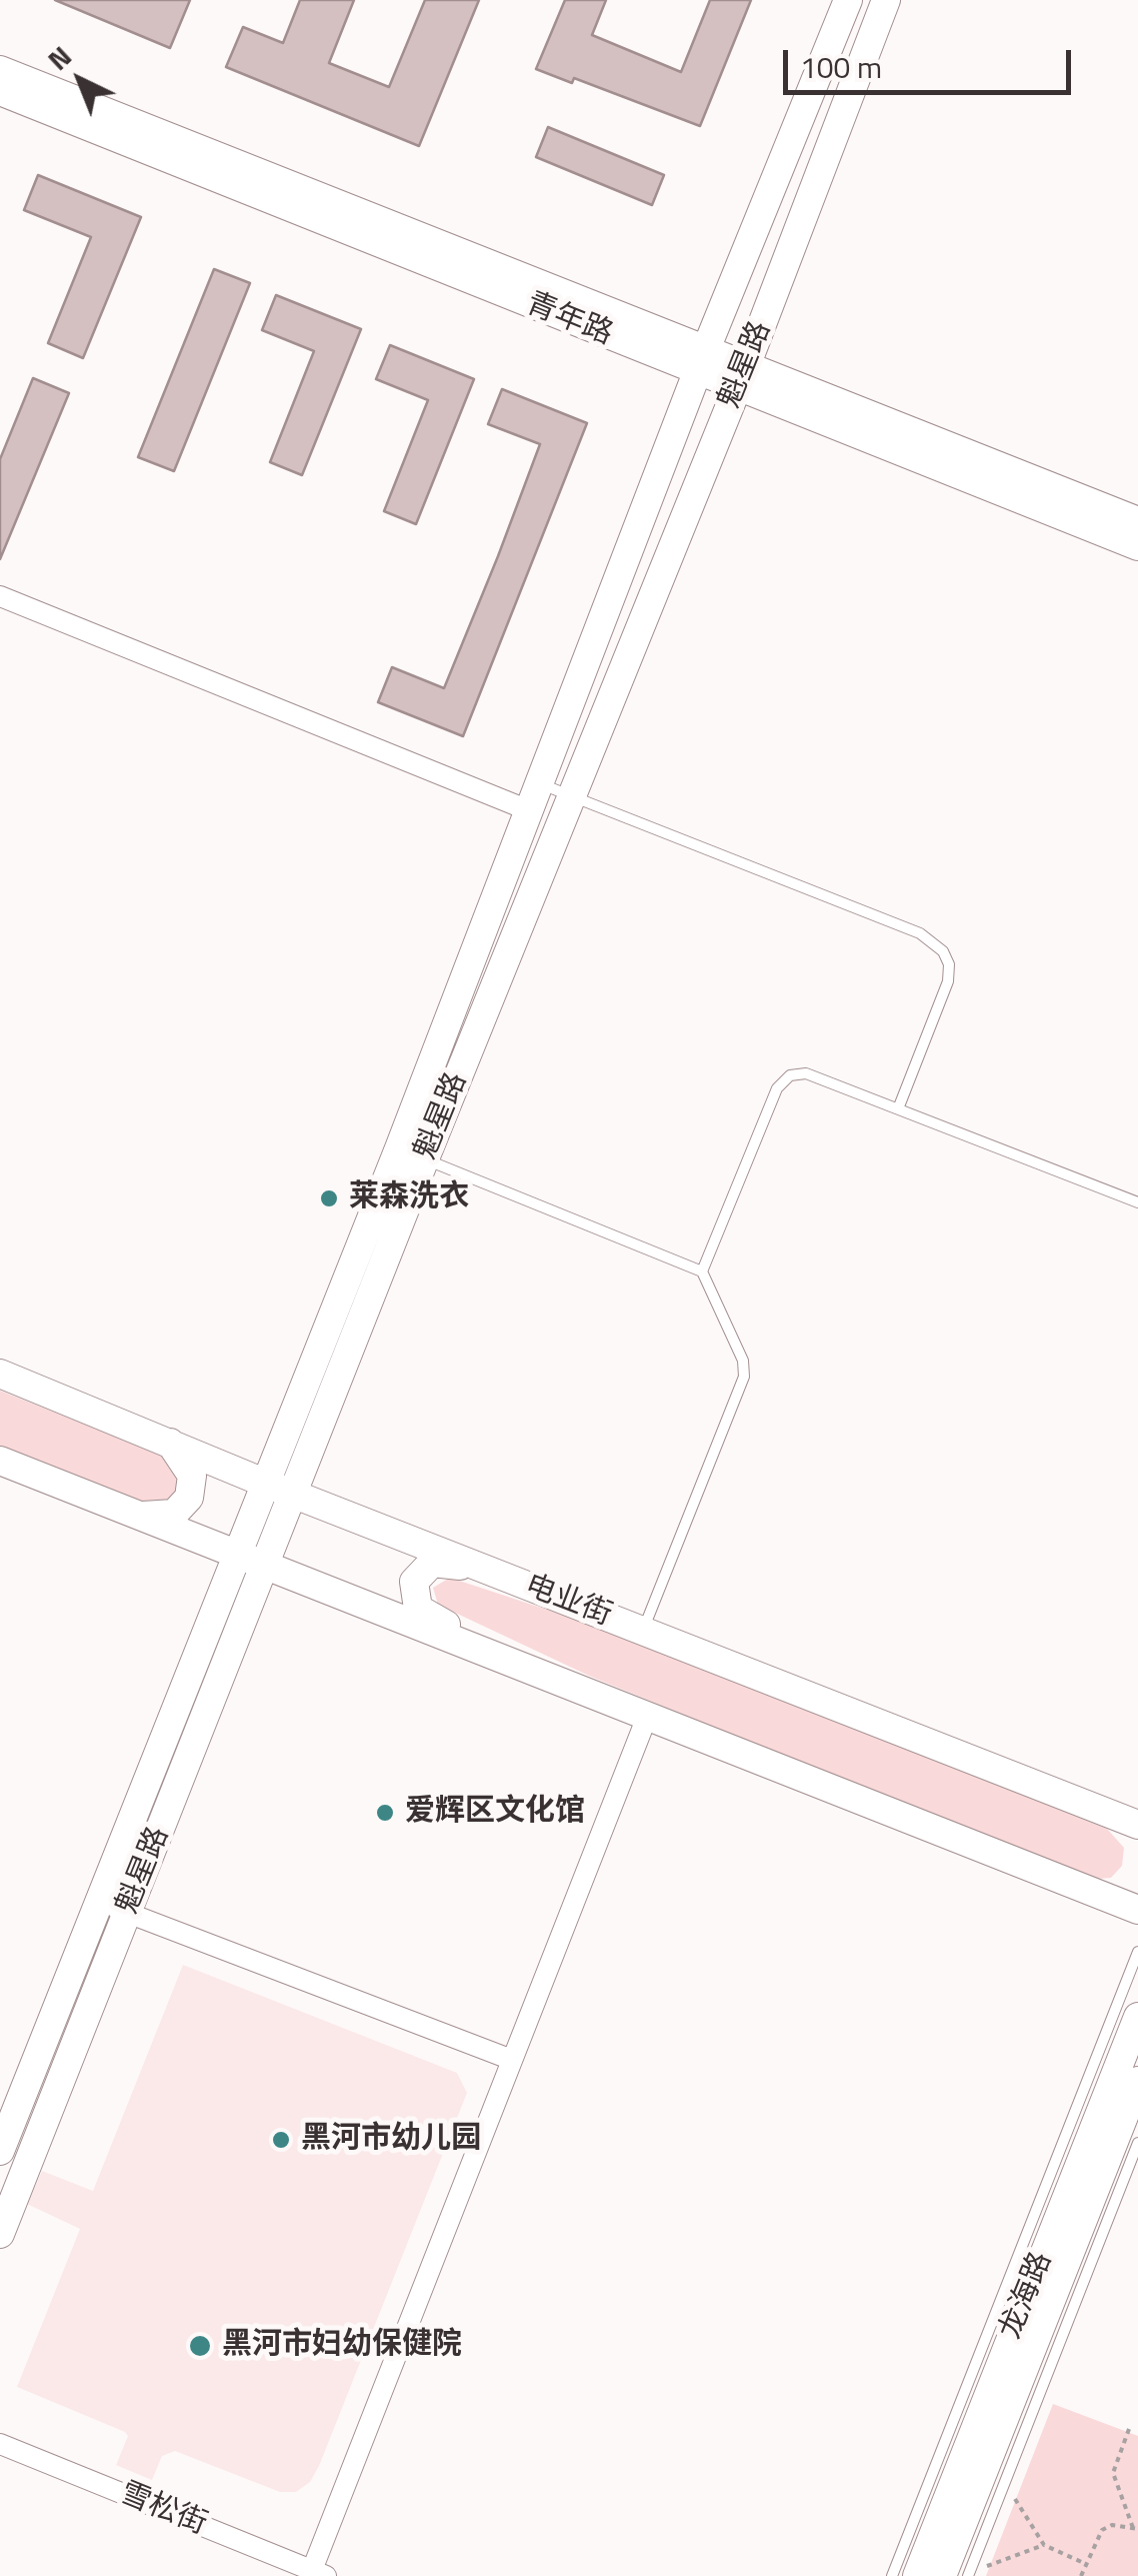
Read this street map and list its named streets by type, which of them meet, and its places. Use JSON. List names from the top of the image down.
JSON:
{
  "streets": {
    "street": [
      "青年路",
      "魁星路",
      "电业街",
      "龙海路",
      "雪松街"
    ]
  },
  "crossings": [
    ["青年路", "魁星路"],
    ["魁星路", "电业街"]
  ],
  "places": [
    "莱森洗衣",
    "爱辉区文化馆",
    "黑河市幼儿园",
    "黑河市妇幼保健院"
  ],
  "scale_bar": "100 m",
  "north": "top left"
}
